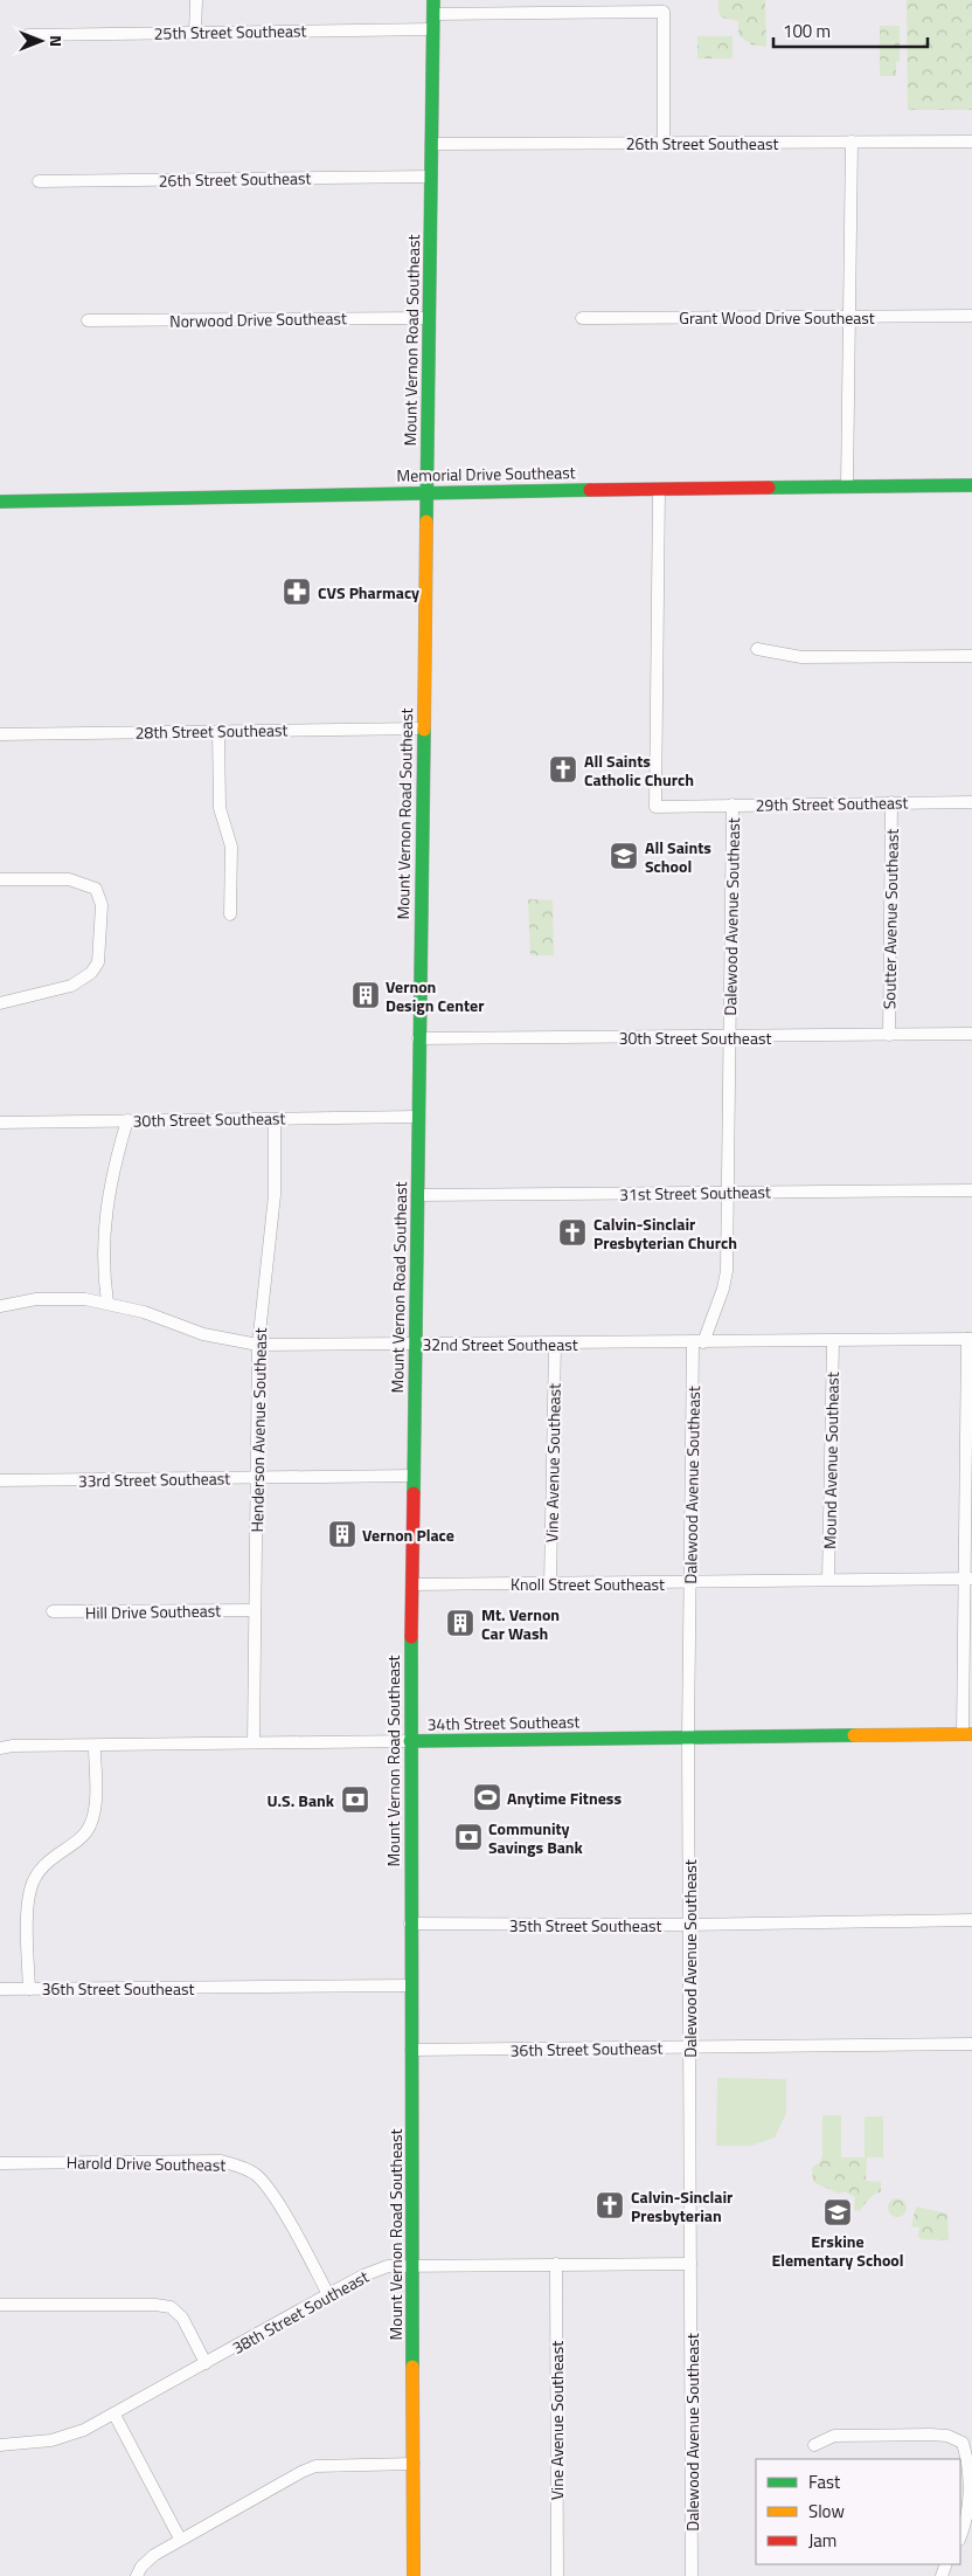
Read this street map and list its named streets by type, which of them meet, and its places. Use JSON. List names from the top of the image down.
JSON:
{
  "streets": {
    "main road": ["Mount Vernon Road Southeast", "Memorial Drive Southeast", "34th Street Southeast"],
    "street": [
      "25th Street Southeast",
      "26th Street Southeast",
      "Grant Wood Drive Southeast",
      "Norwood Drive Southeast",
      "28th Street Southeast",
      "29th Street Southeast",
      "Dalewood Avenue Southeast",
      "Soutter Avenue Southeast",
      "30th Street Southeast",
      "31st Street Southeast",
      "32nd Street Southeast",
      "Henderson Avenue Southeast",
      "Mound Avenue Southeast",
      "Vine Avenue Southeast",
      "33rd Street Southeast",
      "Knoll Street Southeast",
      "Hill Drive Southeast",
      "35th Street Southeast",
      "36th Street Southeast",
      "Harold Drive Southeast",
      "38th Street Southeast"
    ]
  },
  "crossings": [
    ["25th Street Southeast", "Mount Vernon Road Southeast"],
    ["26th Street Southeast", "Mount Vernon Road Southeast"],
    ["Norwood Drive Southeast", "Mount Vernon Road Southeast"],
    ["Mount Vernon Road Southeast", "Memorial Drive Southeast"],
    ["Mount Vernon Road Southeast", "28th Street Southeast"],
    ["Mount Vernon Road Southeast", "30th Street Southeast"],
    ["Mount Vernon Road Southeast", "31st Street Southeast"],
    ["Mount Vernon Road Southeast", "32nd Street Southeast"],
    ["Mount Vernon Road Southeast", "33rd Street Southeast"],
    ["Mount Vernon Road Southeast", "Knoll Street Southeast"],
    ["Mount Vernon Road Southeast", "34th Street Southeast"],
    ["Mount Vernon Road Southeast", "35th Street Southeast"],
    ["Mount Vernon Road Southeast", "36th Street Southeast"],
    ["Mount Vernon Road Southeast", "38th Street Southeast"],
    ["Memorial Drive Southeast", "29th Street Southeast"],
    ["29th Street Southeast", "Dalewood Avenue Southeast"],
    ["29th Street Southeast", "Soutter Avenue Southeast"],
    ["Dalewood Avenue Southeast", "30th Street Southeast"],
    ["Dalewood Avenue Southeast", "31st Street Southeast"],
    ["Dalewood Avenue Southeast", "32nd Street Southeast"],
    ["Dalewood Avenue Southeast", "Knoll Street Southeast"],
    ["Dalewood Avenue Southeast", "34th Street Southeast"],
    ["Dalewood Avenue Southeast", "35th Street Southeast"],
    ["Dalewood Avenue Southeast", "36th Street Southeast"],
    ["Dalewood Avenue Southeast", "38th Street Southeast"],
    ["Soutter Avenue Southeast", "30th Street Southeast"],
    ["30th Street Southeast", "Henderson Avenue Southeast"],
    ["32nd Street Southeast", "Henderson Avenue Southeast"],
    ["32nd Street Southeast", "Mound Avenue Southeast"],
    ["32nd Street Southeast", "Vine Avenue Southeast"],
    ["Henderson Avenue Southeast", "33rd Street Southeast"],
    ["Henderson Avenue Southeast", "Hill Drive Southeast"],
    ["Henderson Avenue Southeast", "34th Street Southeast"],
    ["Mound Avenue Southeast", "Knoll Street Southeast"],
    ["Vine Avenue Southeast", "Knoll Street Southeast"],
    ["Vine Avenue Southeast", "38th Street Southeast"],
    ["Harold Drive Southeast", "38th Street Southeast"]
  ],
  "places": {
    "pharmacy": ["CVS Pharmacy"],
    "church": ["All Saints Catholic Church", "Calvin-Sinclair Presbyterian Church", "Calvin-Sinclair Presbyterian"],
    "school or university": ["All Saints School", "Erskine Elementary School"],
    "building": ["Vernon Design Center", "Vernon Place", "Mt. Vernon Car Wash"],
    "sports": ["Anytime Fitness"],
    "bank": ["U.S. Bank", "Community Savings Bank"]
  },
  "legend": ["Fast", "Slow", "Jam"],
  "scale_bar": "100 m",
  "north": "right"
}
